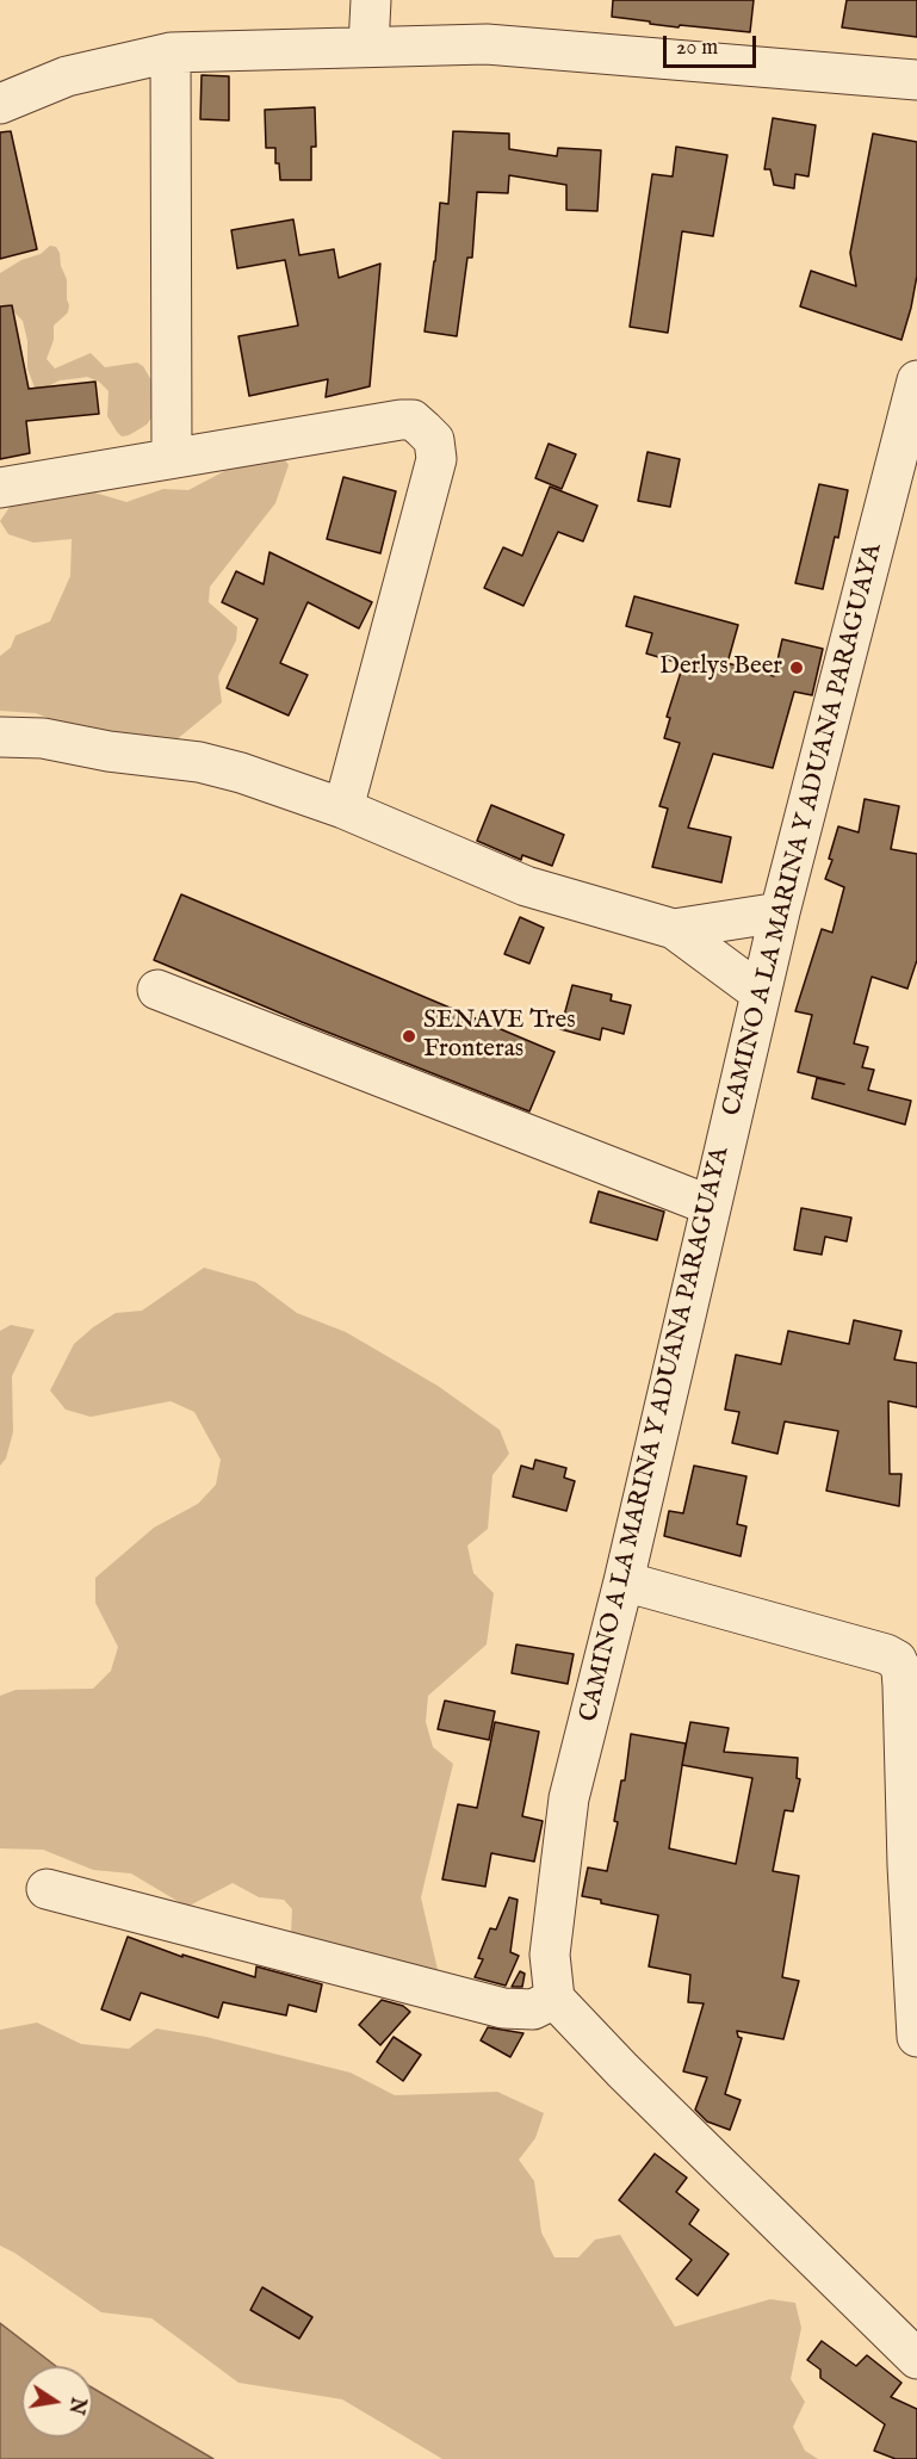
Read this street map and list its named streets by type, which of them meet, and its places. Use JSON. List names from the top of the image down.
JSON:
{
  "streets": {
    "street": ["CAMINO A LA MARINA Y ADUANA PARAGUAYA"]
  },
  "places": ["Derlys Beer", "SENAVE Tres Fronteras"],
  "scale_bar": "20 m",
  "north": "right"
}
